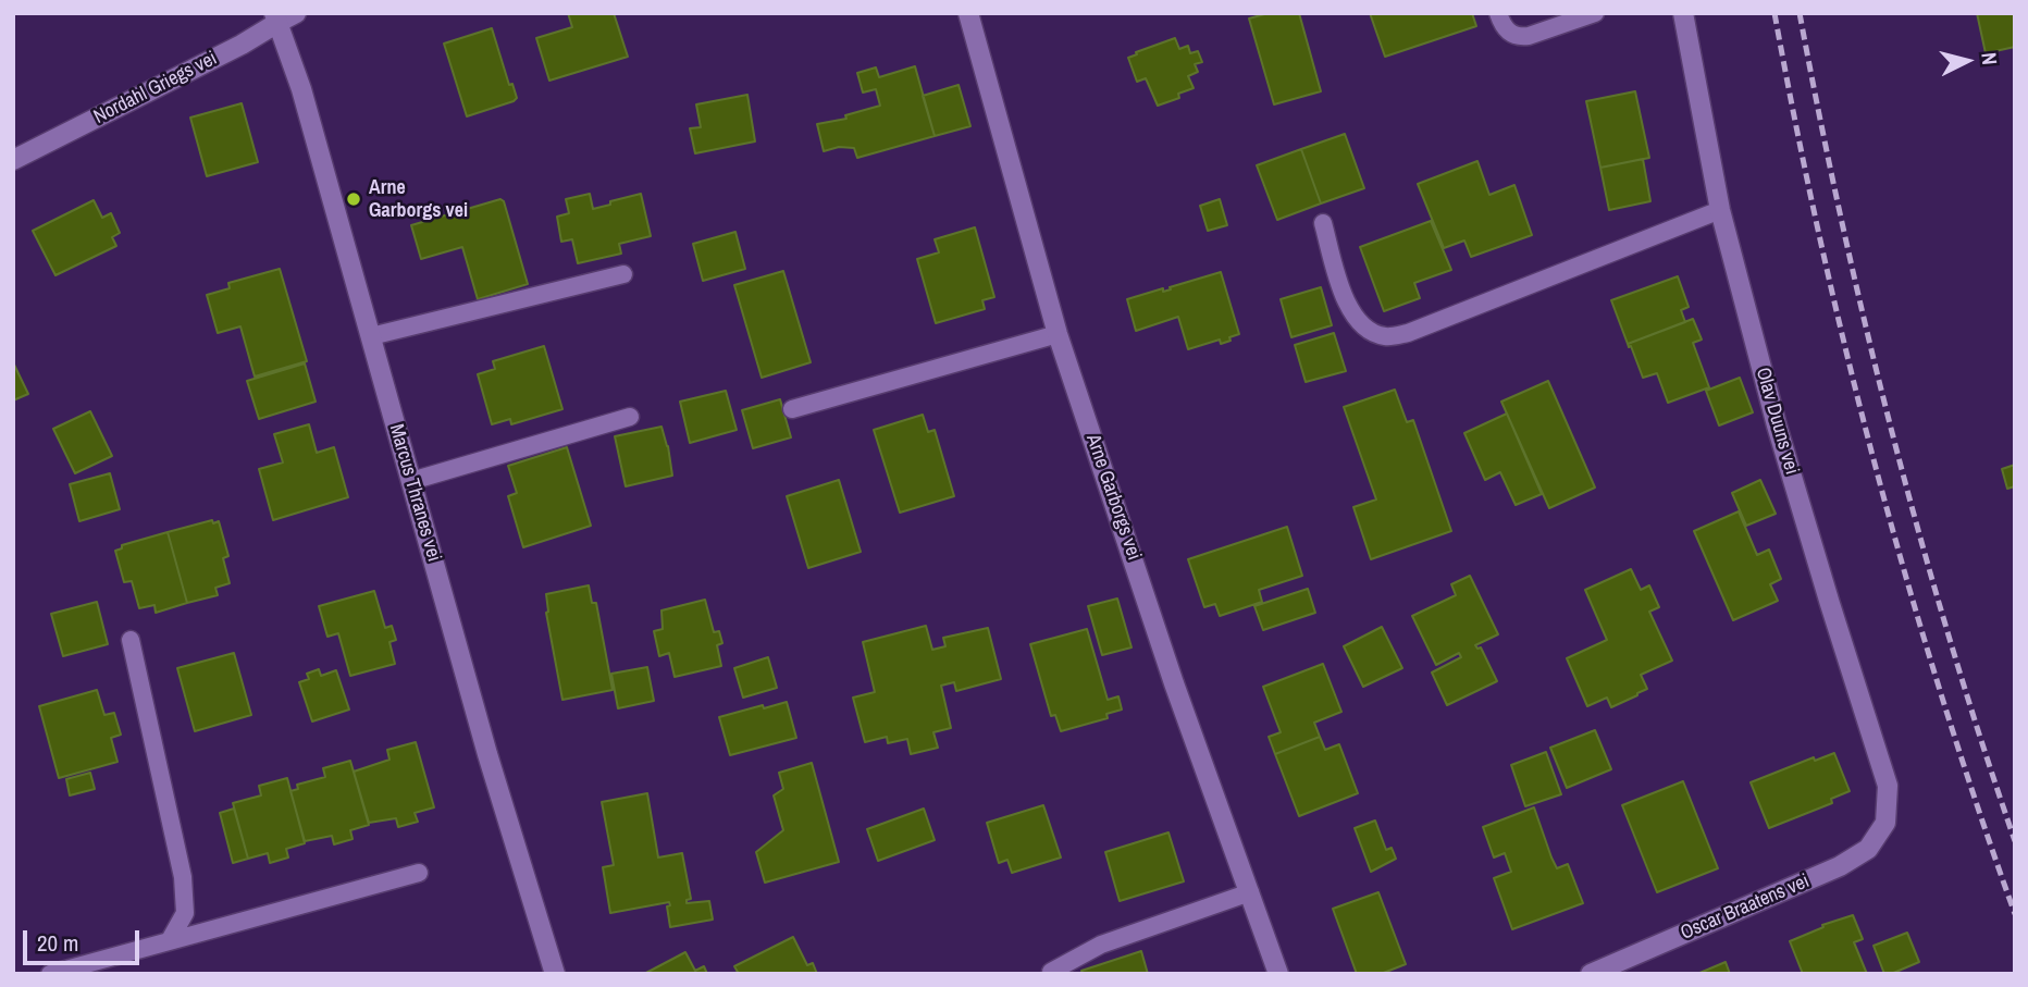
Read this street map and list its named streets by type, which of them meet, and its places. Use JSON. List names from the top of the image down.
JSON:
{
  "streets": {
    "street": [
      "Nordahl Griegs vei",
      "Olav Duuns vei",
      "Marcus Thranes vei",
      "Arne Garborgs vei",
      "Oscar Braatens vei"
    ]
  },
  "crossings": [
    ["Nordahl Griegs vei", "Marcus Thranes vei"],
    ["Olav Duuns vei", "Oscar Braatens vei"]
  ],
  "places": ["Arne Garborgs vei"],
  "scale_bar": "20 m",
  "north": "right"
}
